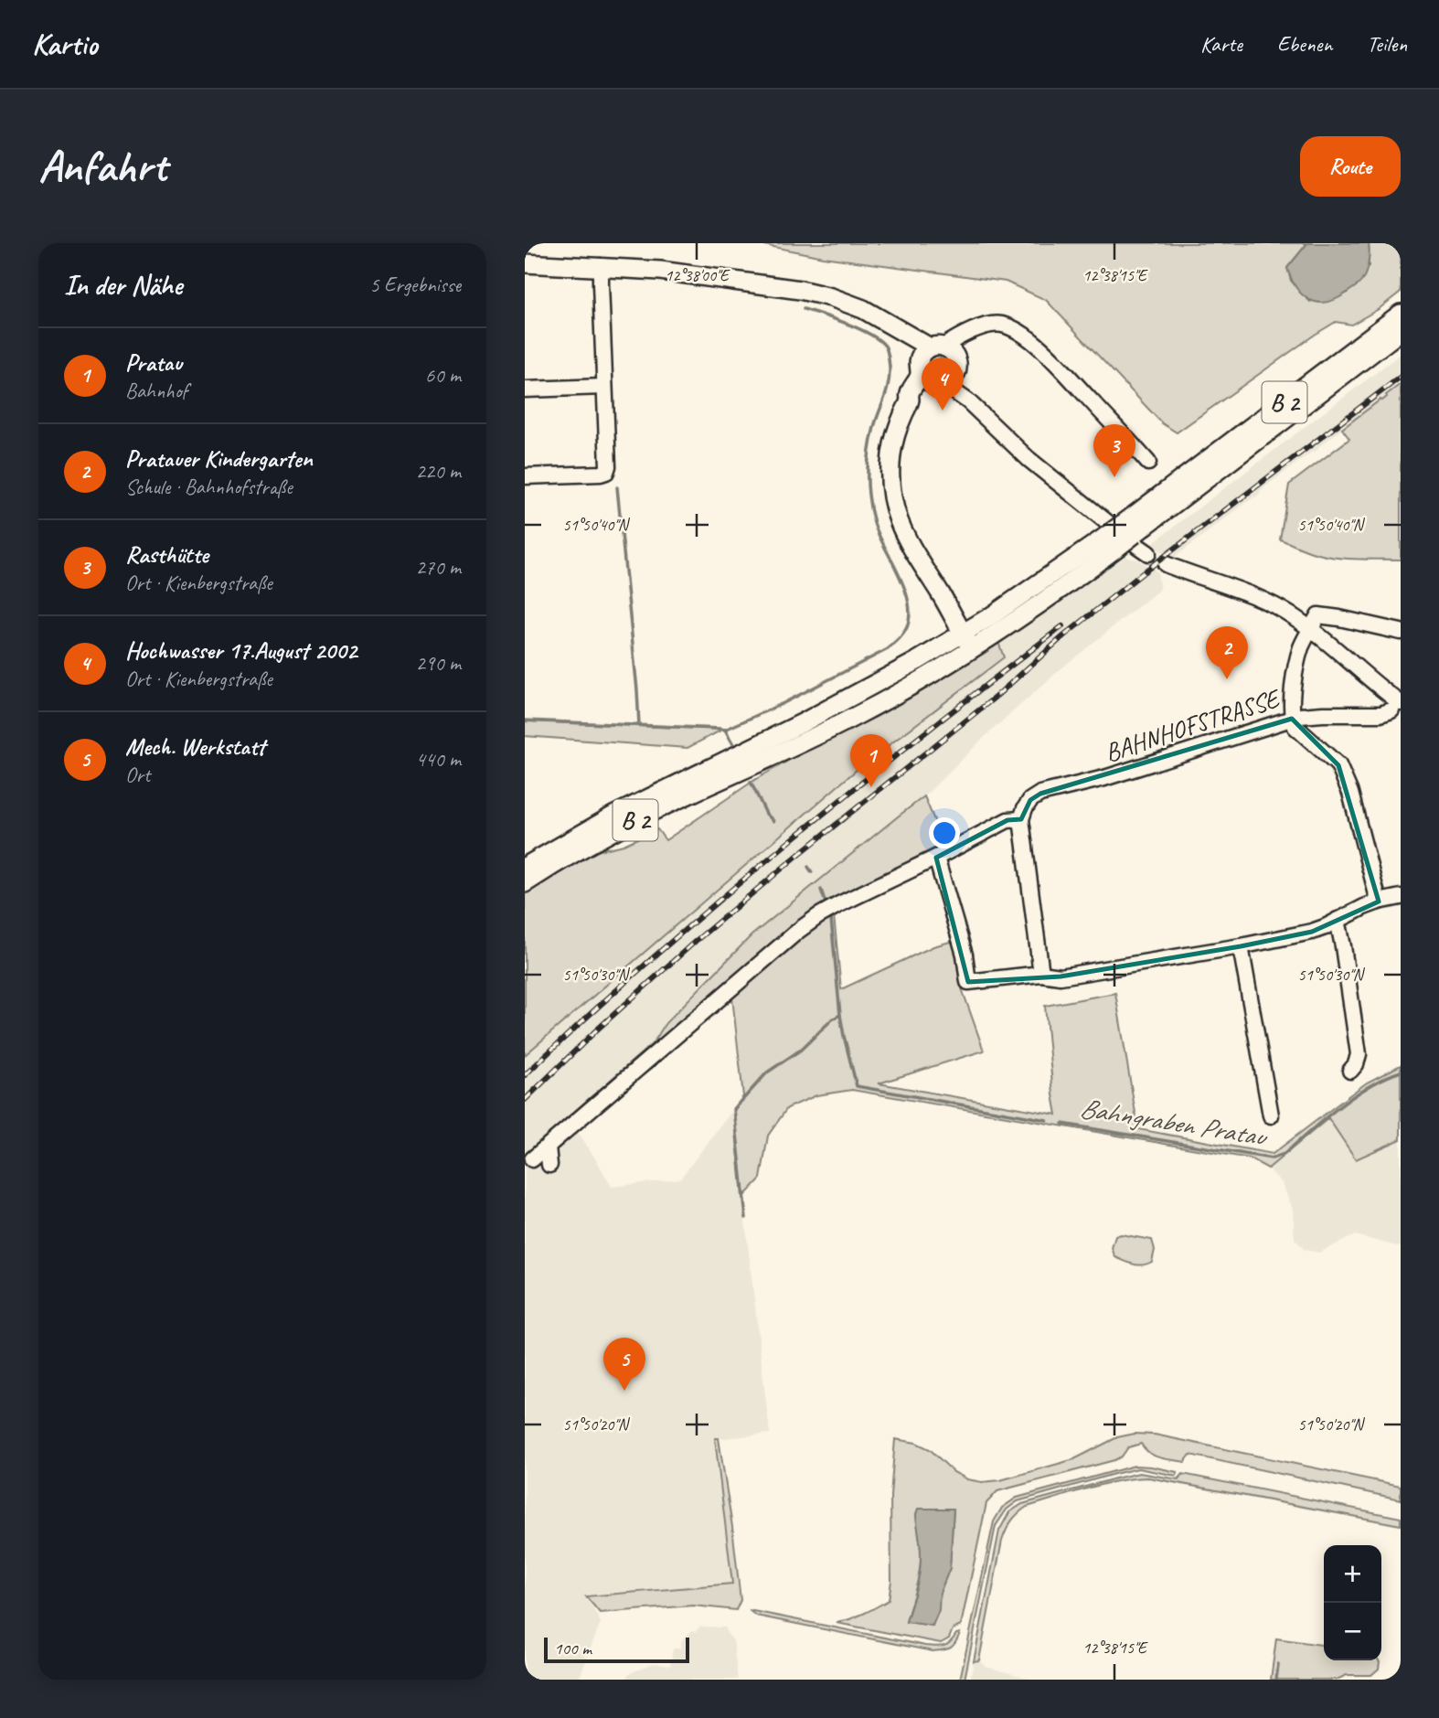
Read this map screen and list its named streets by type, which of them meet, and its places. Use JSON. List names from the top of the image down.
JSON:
{
  "streets": {
    "main road": ["B 2"],
    "street": ["BAHNHOFSTRASSE"]
  },
  "water": ["Bahngraben Pratau"],
  "scale_bar": "100 m",
  "page": {
    "header": "Kartio",
    "nav": ["Karte", "Ebenen", "Teilen"],
    "buttons": "Route",
    "title": "Anfahrt",
    "heading": ["In der Nähe", "5 Ergebnisse"],
    "list": [
      {
        "mark": "1",
        "name": "Pratau",
        "note": "Bahnhof",
        "value": "60 m"
      },
      {
        "mark": "2",
        "name": "Pratauer Kindergarten",
        "note": "Schule · Bahnhofstraße",
        "value": "220 m"
      },
      {
        "mark": "3",
        "name": "Rasthütte",
        "note": "Ort · Kienbergstraße",
        "value": "270 m"
      },
      {
        "mark": "4",
        "name": "Hochwasser 17.August 2002",
        "note": "Ort · Kienbergstraße",
        "value": "290 m"
      },
      {
        "mark": "5",
        "name": "Mech. Werkstatt",
        "note": "Ort",
        "value": "440 m"
      }
    ],
    "pins": [
      "4",
      "3",
      "2",
      "1",
      "5"
    ],
    "map_buttons": ["+", "−"],
    "scale": "100 m"
  },
  "coordinates": [
    "12°38'00\"E",
    "12°38'15\"E",
    "51°50'40\"N",
    "51°50'30\"N",
    "51°50'20\"N"
  ]
}
